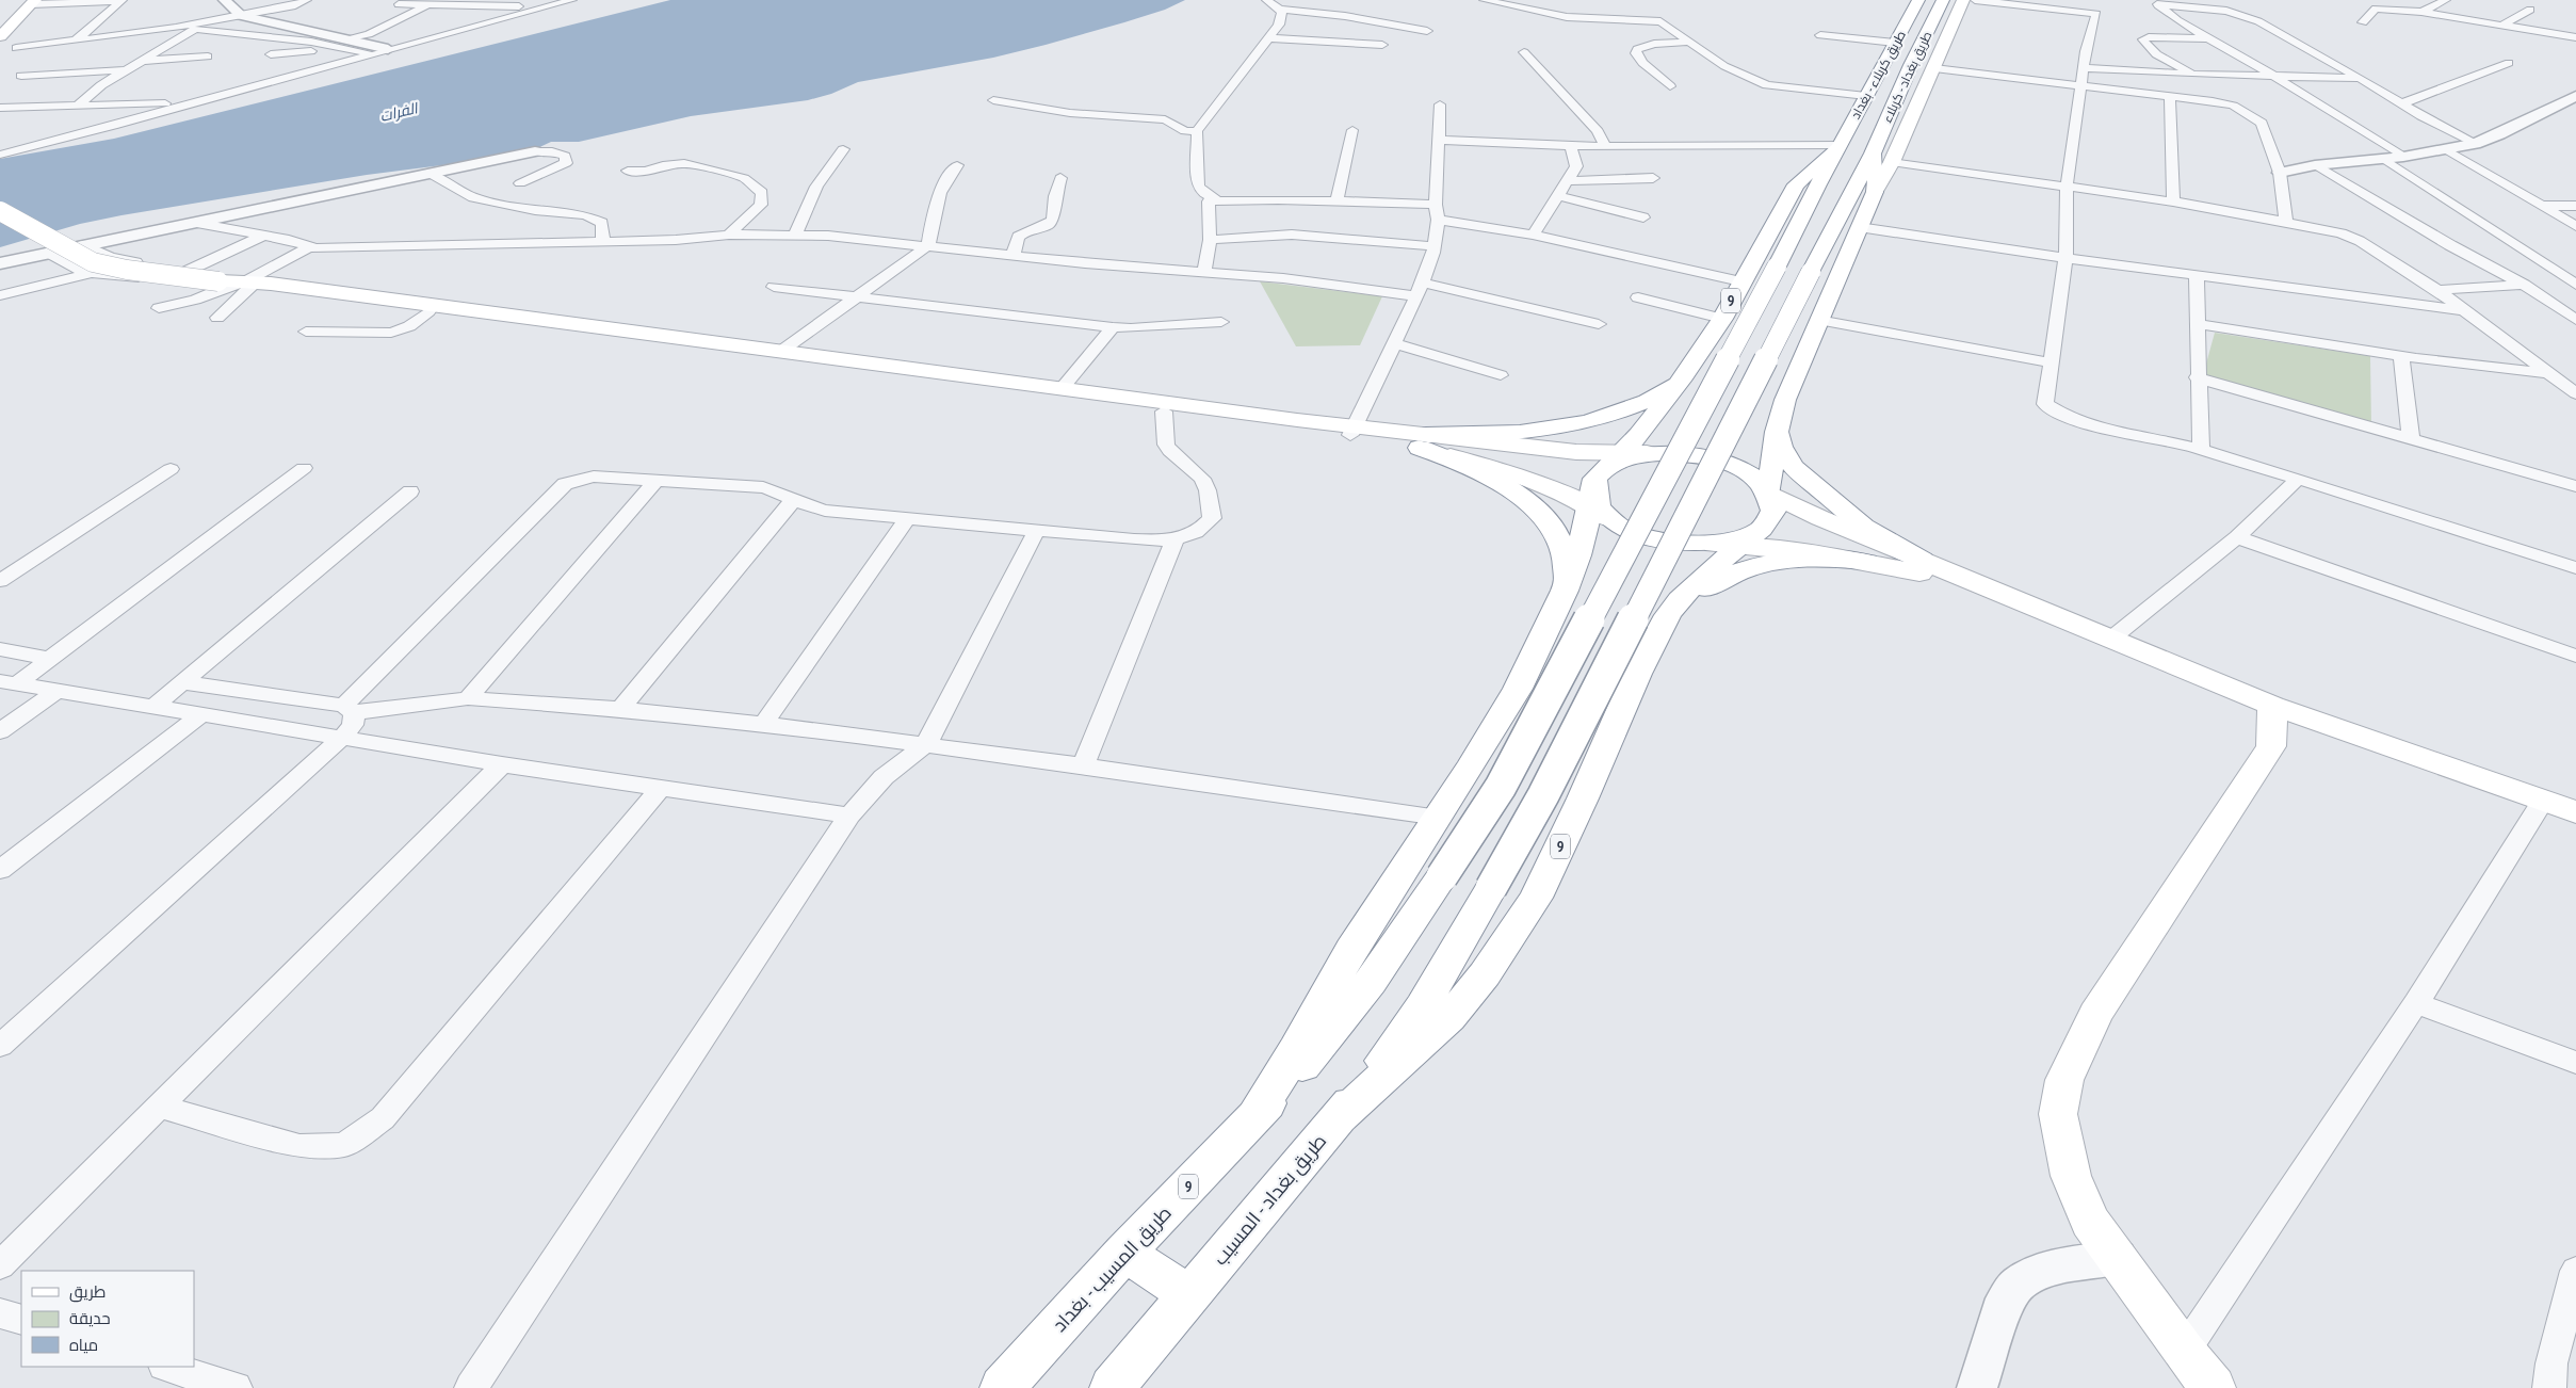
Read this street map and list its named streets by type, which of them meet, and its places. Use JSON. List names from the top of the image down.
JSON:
{
  "streets": {
    "main road": [
      "طريق كربلاء - بغداد",
      "طريق بغداد - كربلاء",
      "9",
      "طريق بغداد - المسيب",
      "طريق المسيب - بغداد"
    ]
  },
  "crossings": [
    ["طريق كربلاء - بغداد", "9"],
    ["طريق كربلاء - بغداد", "طريق المسيب - بغداد"],
    ["طريق بغداد - كربلاء", "9"],
    ["طريق بغداد - كربلاء", "طريق بغداد - المسيب"],
    ["9", "طريق بغداد - المسيب"],
    ["9", "طريق المسيب - بغداد"]
  ],
  "water": ["الفرات"],
  "legend": ["طريق", "حديقة", "مياه"]
}
